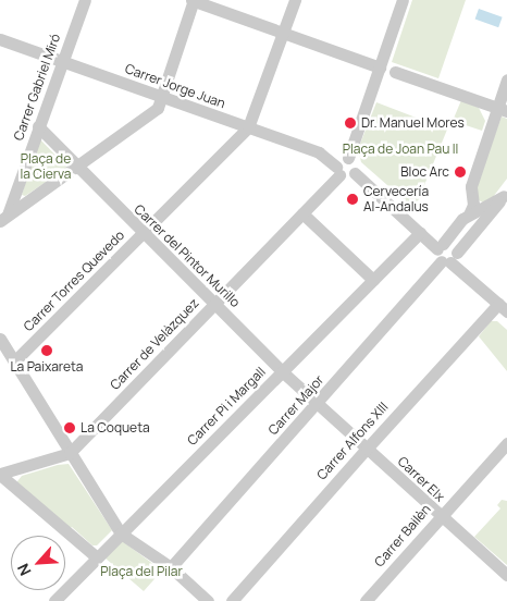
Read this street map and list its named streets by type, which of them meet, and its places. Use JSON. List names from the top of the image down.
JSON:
{
  "streets": {
    "street": [
      "Carrer Jorge Juan",
      "Carrer Gabriel Miró",
      "Carrer del Pintor Murillo",
      "Carrer Torres Quevedo",
      "Carrer de Velàzquez",
      "Carrer Major",
      "Carrer Pi i Margall",
      "Carrer Alfons XIII",
      "Carrer Elx",
      "Carrer Bailèn"
    ]
  },
  "crossings": [
    ["Carrer Jorge Juan", "Carrer Gabriel Miró"],
    ["Carrer Jorge Juan", "Carrer Torres Quevedo"],
    ["Carrer Jorge Juan", "Carrer de Velàzquez"],
    ["Carrer Gabriel Miró", "Carrer del Pintor Murillo"],
    ["Carrer del Pintor Murillo", "Carrer Torres Quevedo"],
    ["Carrer del Pintor Murillo", "Carrer de Velàzquez"],
    ["Carrer del Pintor Murillo", "Carrer Major"],
    ["Carrer del Pintor Murillo", "Carrer Pi i Margall"],
    ["Carrer del Pintor Murillo", "Carrer Elx"],
    ["Carrer Major", "Carrer Elx"],
    ["Carrer Alfons XIII", "Carrer Elx"],
    ["Carrer Elx", "Carrer Bailèn"]
  ],
  "parks": ["Plaça de Joan Pau II", "Plaça de la Cierva", "Plaça del Pilar"],
  "places": [
    "Dr. Manuel Mores",
    "Bloc Arc",
    "Cervecería Al-Andalus",
    "La Paixareta",
    "La Coqueta"
  ],
  "north": "bottom left"
}
